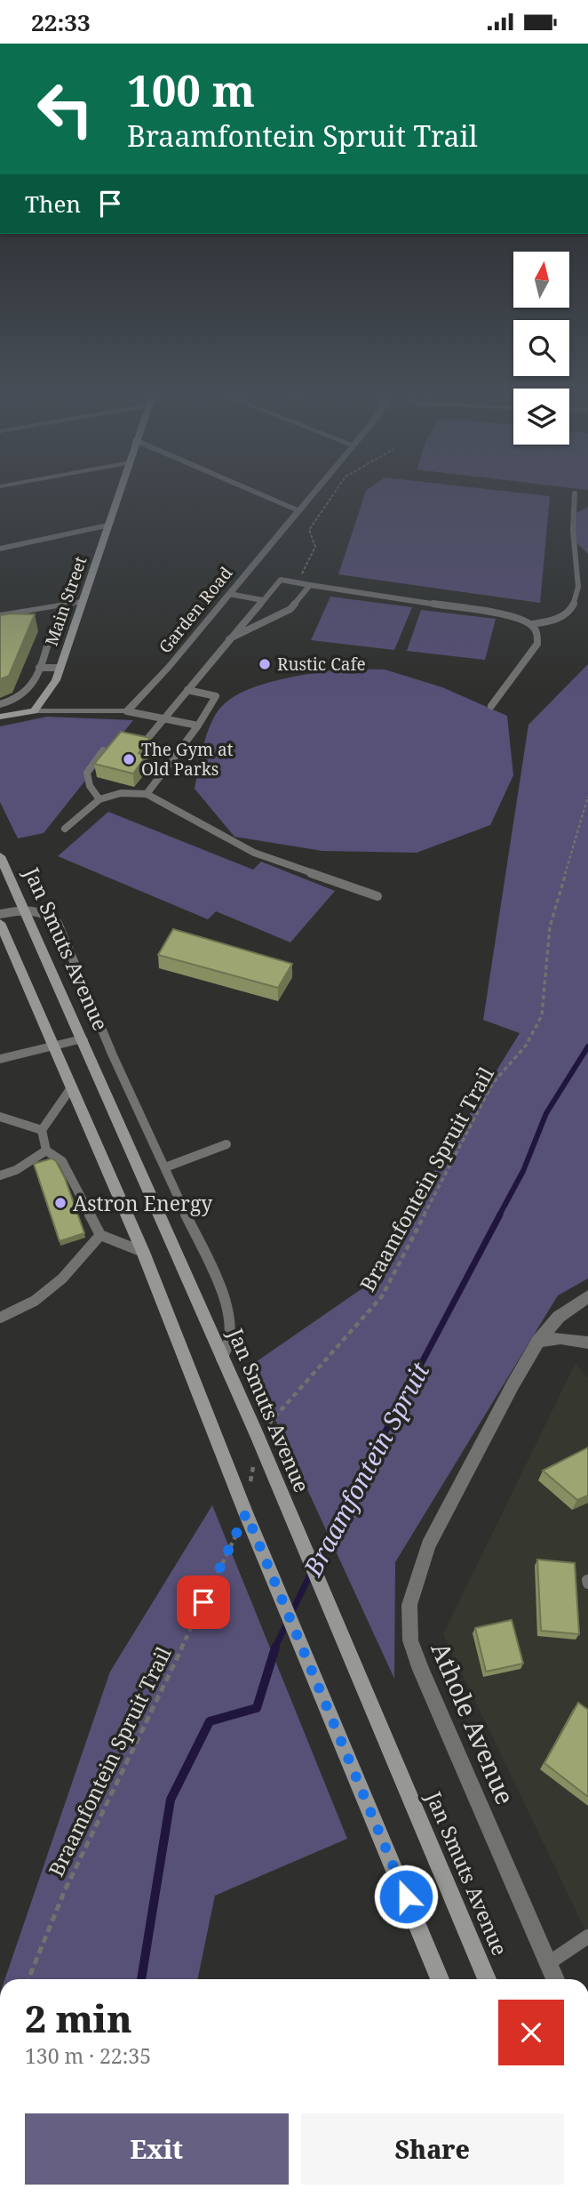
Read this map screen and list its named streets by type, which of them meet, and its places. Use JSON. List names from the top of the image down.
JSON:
{
  "streets": {
    "main road": ["Main Street", "Jan Smuts Avenue"],
    "street": ["Garden Road", "Athole Avenue"],
    "path": ["Braamfontein Spruit Trail"]
  },
  "crossings": [
    ["Jan Smuts Avenue", "Braamfontein Spruit Trail"]
  ],
  "water": ["Braamfontein Spruit"],
  "places": ["Rustic Cafe", "The Gym at Old Parks", "Astron Energy"],
  "north": "top",
  "page": {
    "status": "22:33",
    "turn": ["100 m", "Braamfontein Spruit Trail"],
    "then": "Then",
    "heading": ["2 min", "130 m · 22:35"],
    "buttons": ["Exit", "Share"]
  }
}
